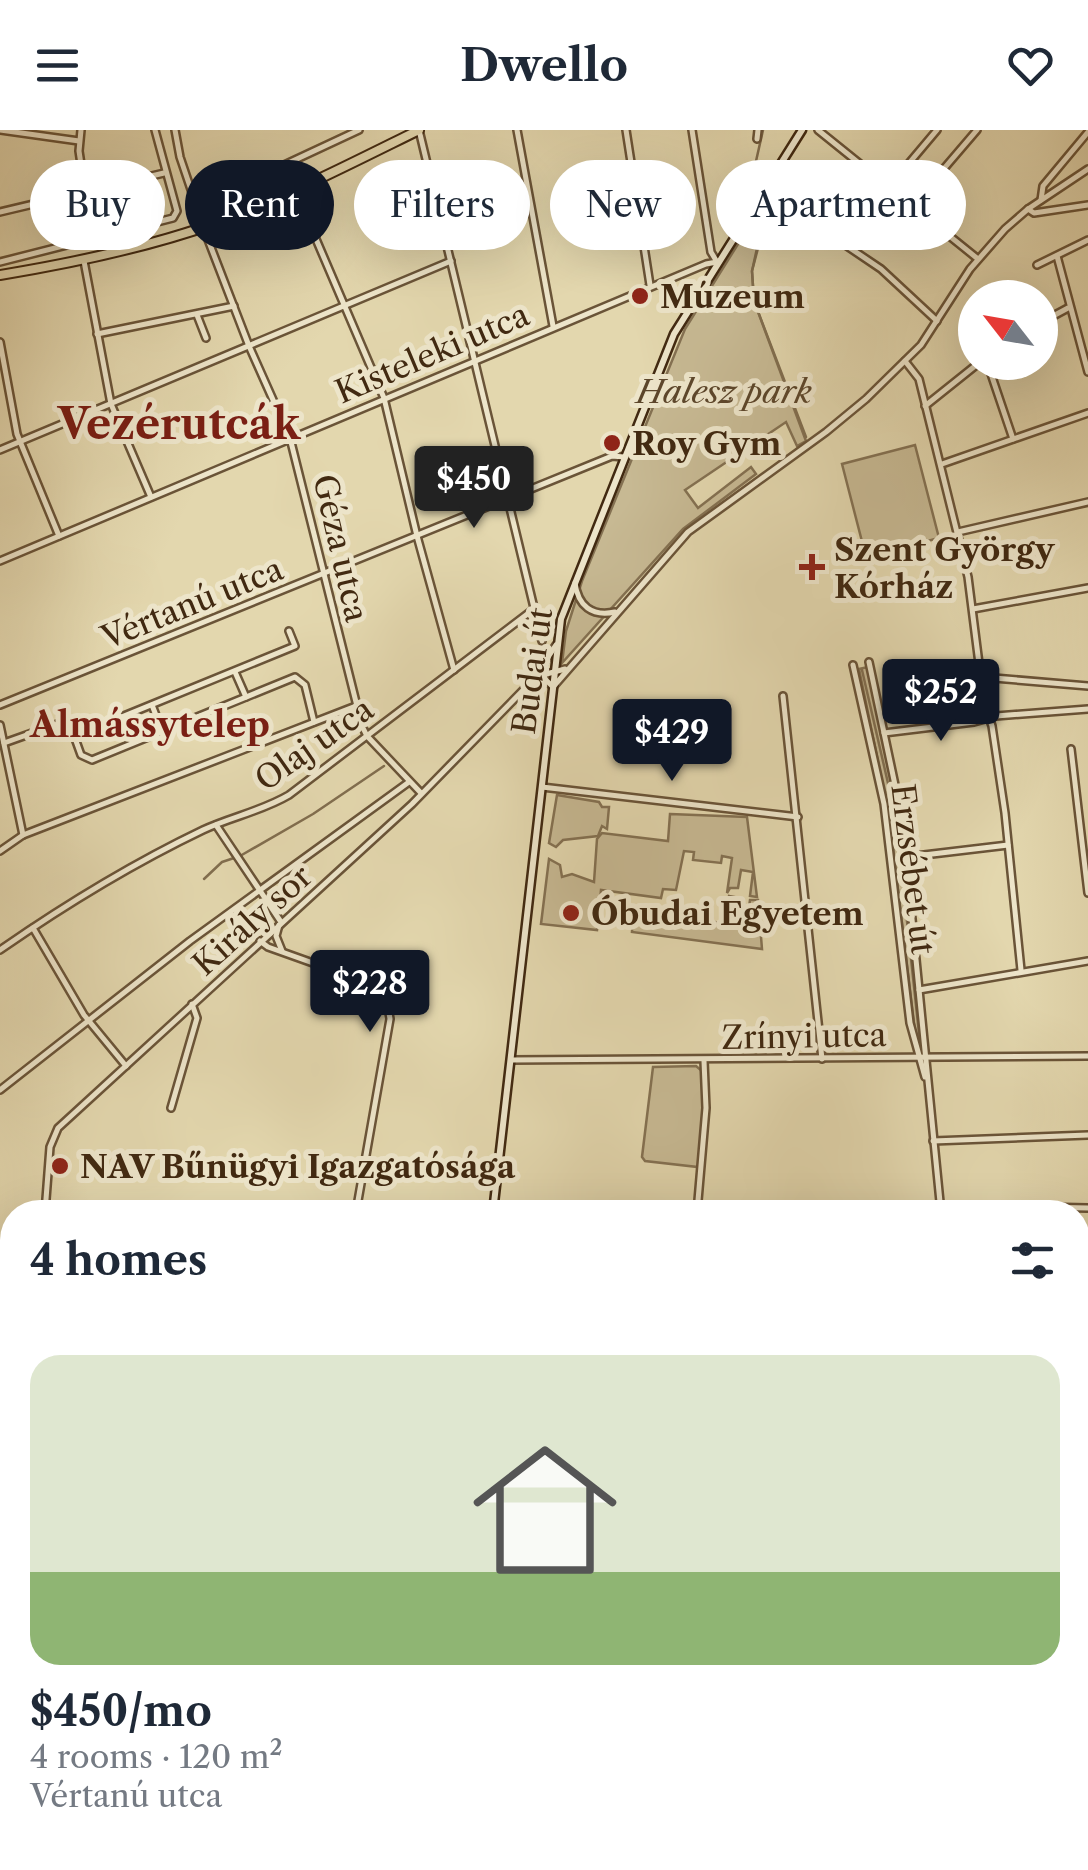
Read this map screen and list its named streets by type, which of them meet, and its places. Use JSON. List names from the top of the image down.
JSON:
{
  "streets": {
    "main road": ["Budai út"],
    "street": [
      "Kisteleki utca",
      "Géza utca",
      "Vértanú utca",
      "Olaj utca",
      "Erzsébet út",
      "Király sor",
      "Zrínyi utca"
    ]
  },
  "crossings": [
    ["Kisteleki utca", "Géza utca"],
    ["Kisteleki utca", "Budai út"],
    ["Géza utca", "Vértanú utca"],
    ["Géza utca", "Olaj utca"],
    ["Géza utca", "Király sor"],
    ["Vértanú utca", "Budai út"],
    ["Budai út", "Király sor"],
    ["Budai út", "Zrínyi utca"],
    ["Erzsébet út", "Zrínyi utca"]
  ],
  "districts": ["Vezérutcák", "Almássytelep"],
  "parks": ["Halesz park"],
  "places": {
    "other": [
      "Múzeum",
      "Roy Gym",
      "Óbudai Egyetem",
      "NAV Bűnügyi Igazgatósága"
    ],
    "health": ["Szent György Kórház"]
  },
  "north": "top left",
  "page": {
    "header": "Dwello",
    "chip": [
      "Buy",
      "Rent",
      "Filters",
      "New",
      "Apartment"
    ],
    "price": [
      "$450",
      "$252",
      "$429",
      "$228"
    ],
    "heading": "4 homes",
    "list": [
      {
        "name": "$450/mo",
        "note": "4 rooms · 120 m² · Vértanú utca"
      }
    ]
  }
}
